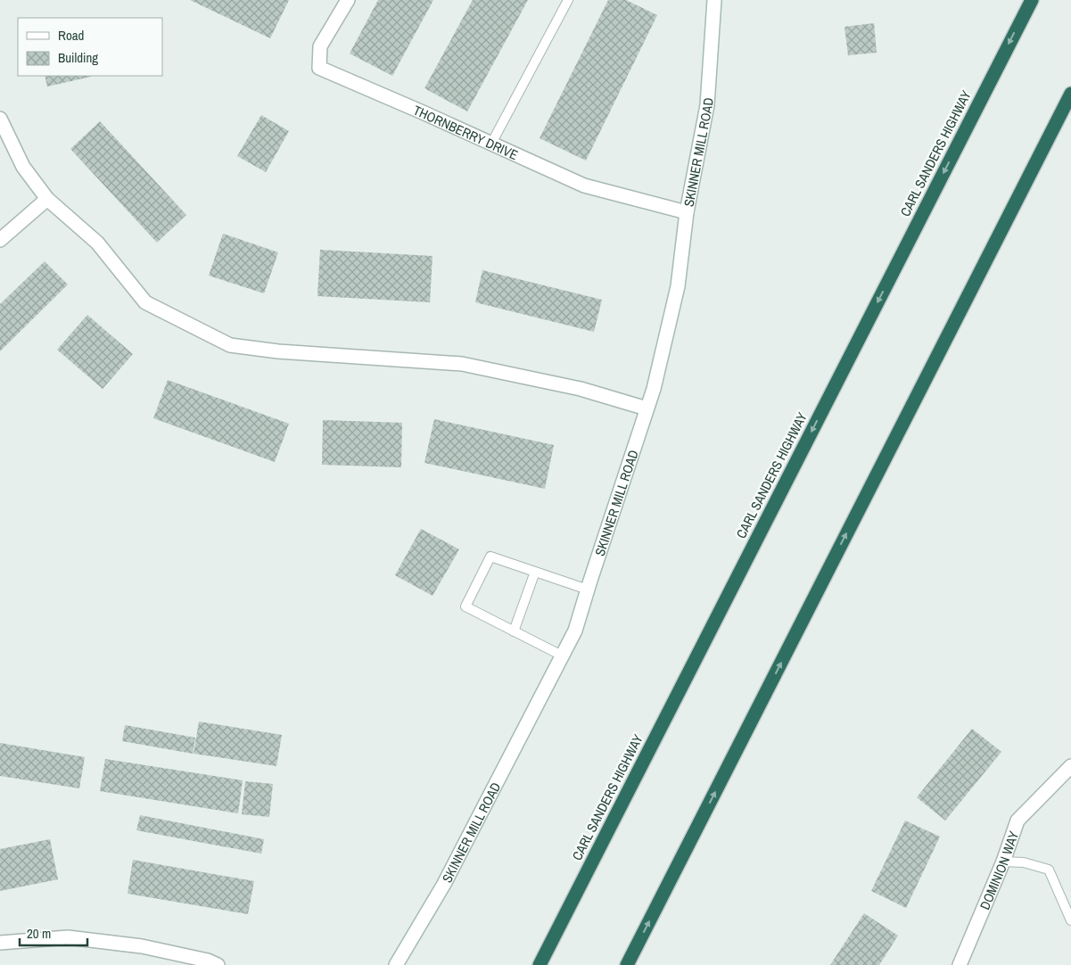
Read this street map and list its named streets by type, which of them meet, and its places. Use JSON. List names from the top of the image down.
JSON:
{
  "streets": {
    "highway": ["CARL SANDERS HIGHWAY"],
    "street": ["THORNBERRY DRIVE", "SKINNER MILL ROAD", "DOMINION WAY"]
  },
  "crossings": [
    ["THORNBERRY DRIVE", "SKINNER MILL ROAD"]
  ],
  "legend": ["Road", "Building"],
  "scale_bar": "20 m"
}
